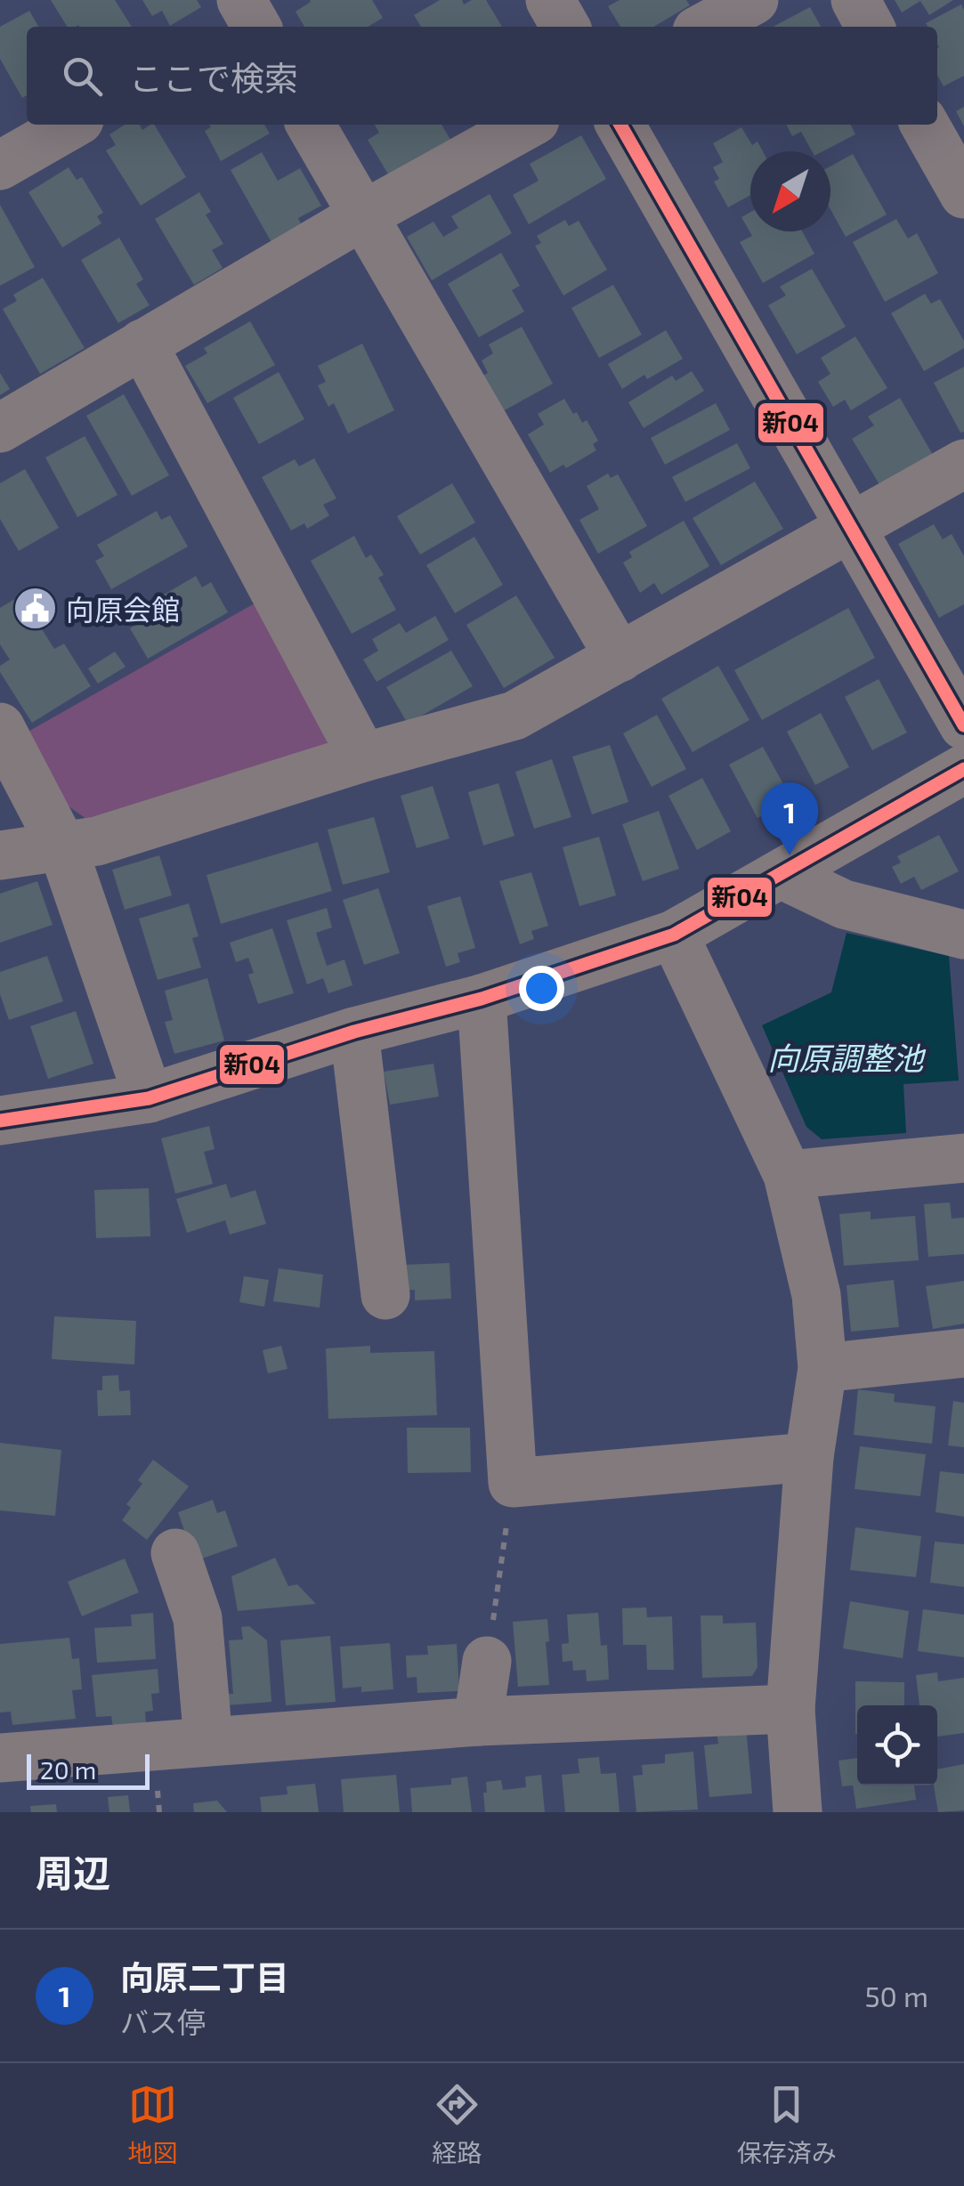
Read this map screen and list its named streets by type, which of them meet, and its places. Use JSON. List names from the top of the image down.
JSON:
{
  "water": ["向原調整池"],
  "places": {
    "public building": ["向原会館"]
  },
  "lines": ["transit line 新04"],
  "scale_bar": "20 m",
  "north": "bottom left",
  "page": {
    "search": "ここで検索",
    "pins": "1",
    "scale": "20 m",
    "heading": "周辺",
    "list": [
      {
        "mark": "1",
        "name": "向原二丁目",
        "note": "バス停",
        "value": "50 m"
      }
    ],
    "nav": ["地図", "経路", "保存済み"]
  }
}
